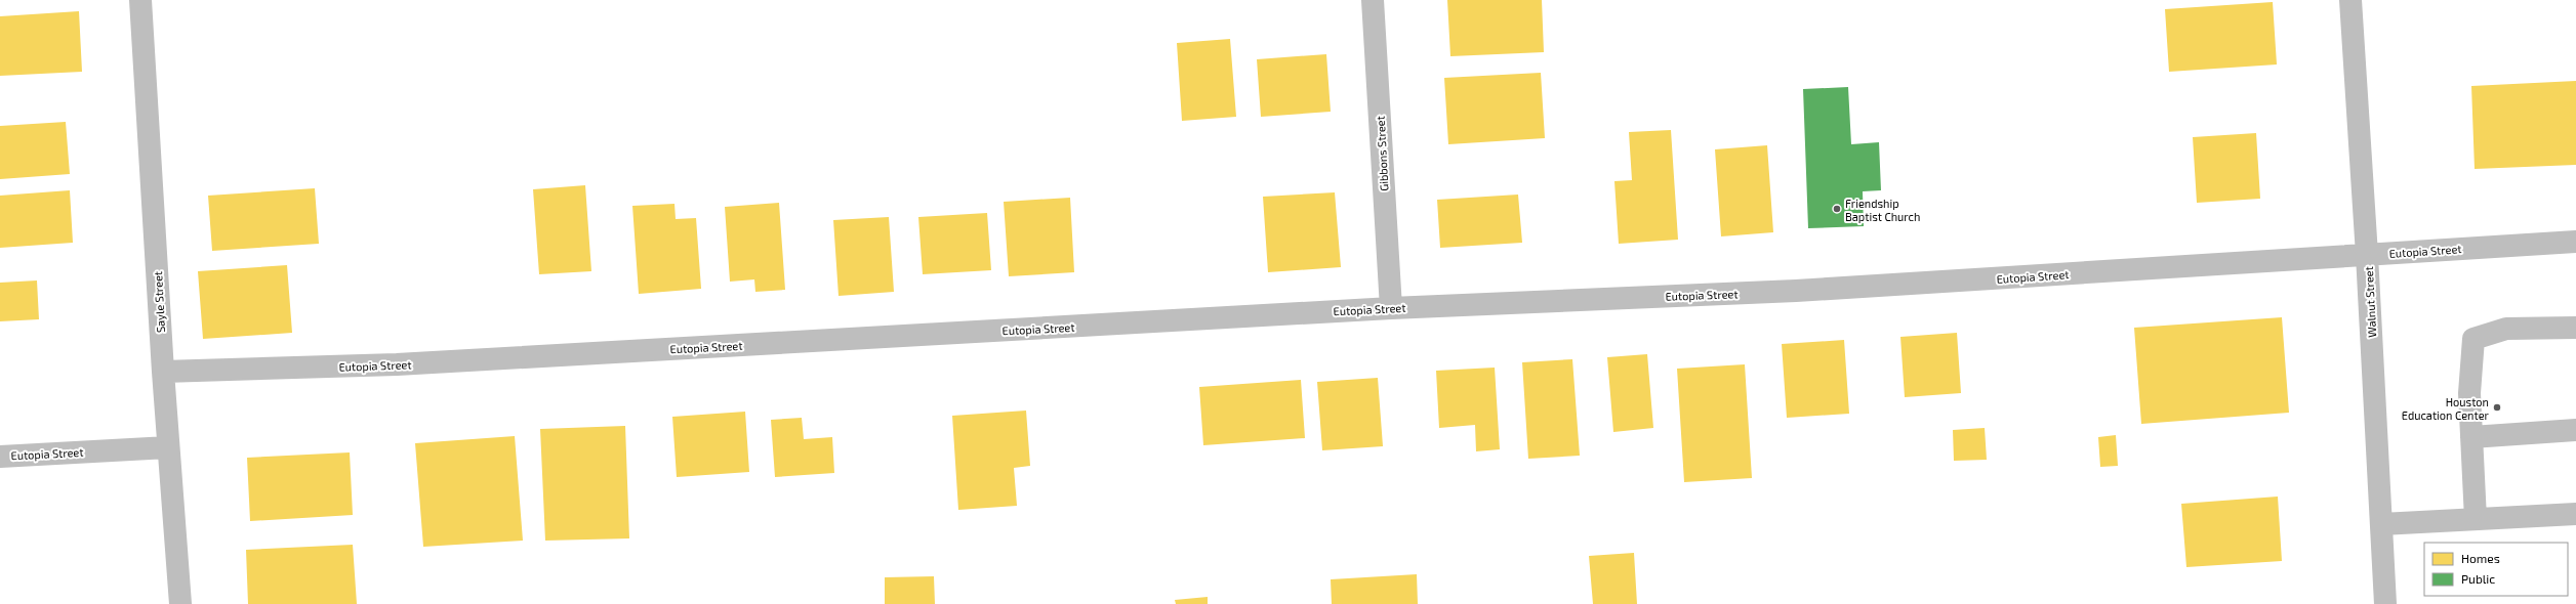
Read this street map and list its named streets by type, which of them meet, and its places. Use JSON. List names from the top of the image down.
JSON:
{
  "streets": {
    "street": [
      "Gibbons Street",
      "Eutopia Street",
      "Sayle Street",
      "Walnut Street"
    ]
  },
  "crossings": [
    ["Gibbons Street", "Eutopia Street"],
    ["Eutopia Street", "Sayle Street"],
    ["Eutopia Street", "Walnut Street"]
  ],
  "places": ["Friendship Baptist Church", "Houston Education Center"],
  "legend": ["Homes", "Public"]
}
